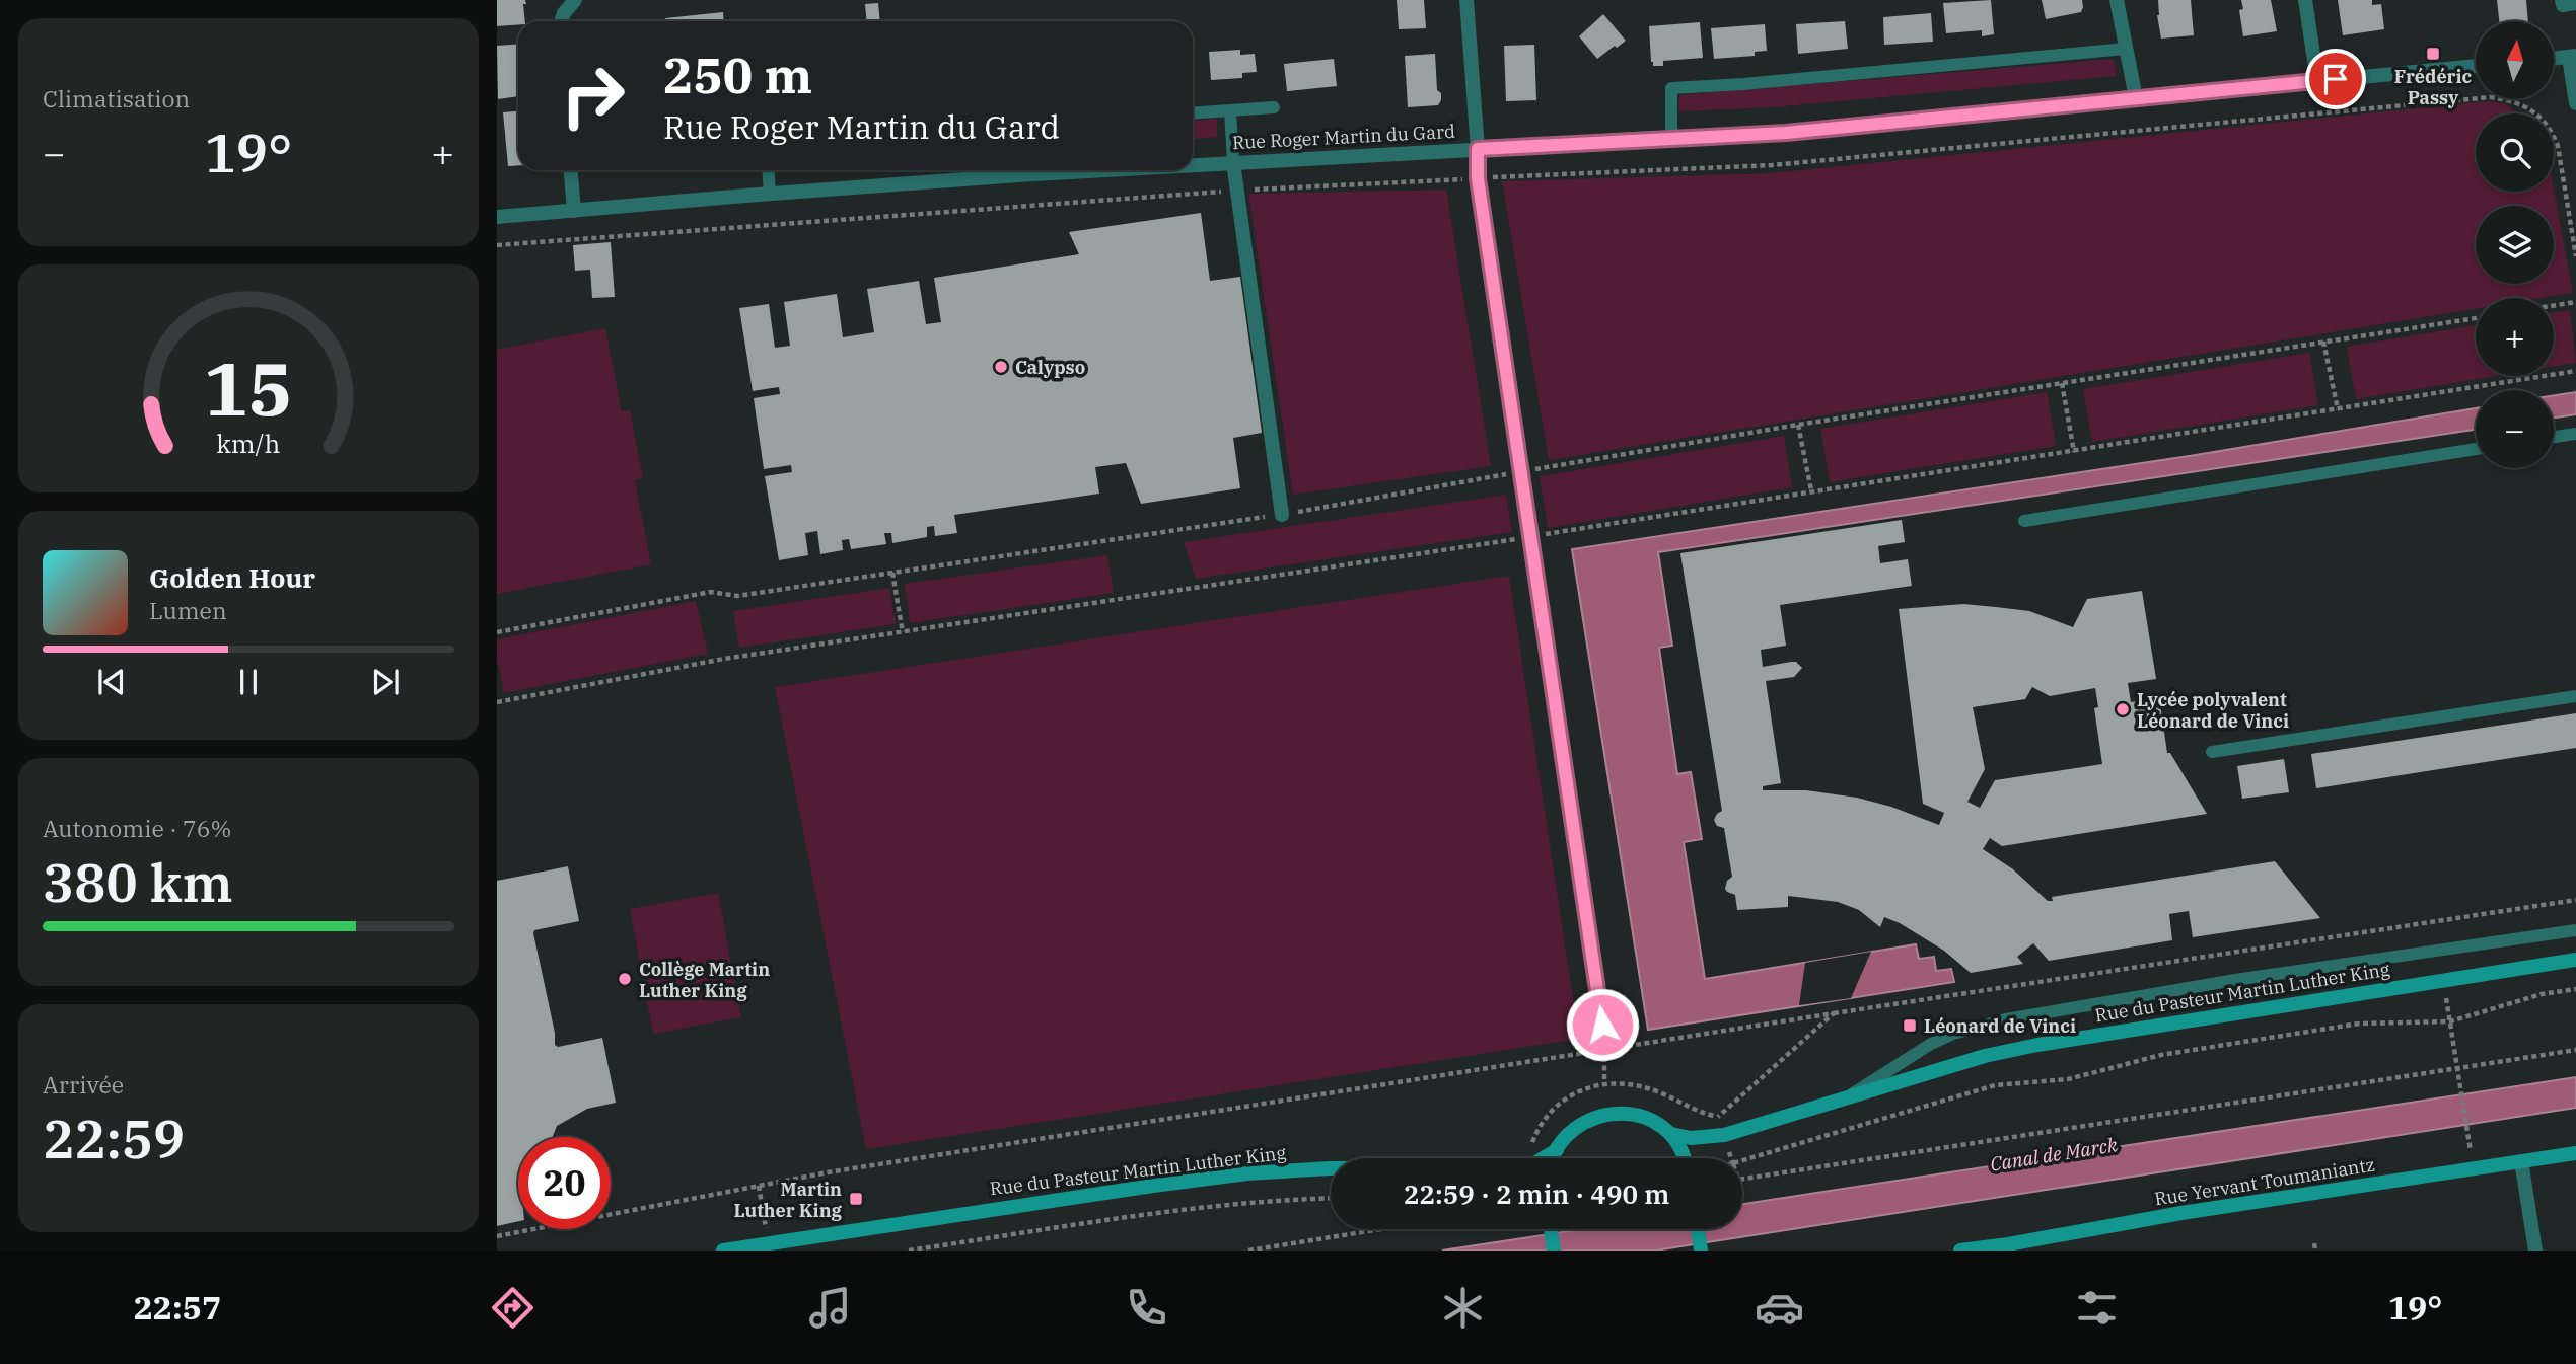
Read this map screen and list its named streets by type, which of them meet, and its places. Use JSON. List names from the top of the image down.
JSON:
{
  "streets": {
    "street": ["Rue Roger Martin du Gard", "Rue du Pasteur Martin Luther King", "Rue Yervant Toumaniantz"]
  },
  "water": ["Canal de Marck"],
  "places": {
    "transit": ["Frédéric Passy", "Léonard de Vinci", "Martin Luther King"],
    "other": ["Calypso", "Lycée polyvalent Léonard de Vinci", "Collège Martin Luther King"]
  },
  "north": "top",
  "page": {
    "tile": [
      "Climatisation",
      ["Autonomie · 76%", "380 km"],
      ["Arrivée", "22:59"]
    ],
    "map_buttons": ["+", "−"],
    "turn": ["250 m", "Rue Roger Martin du Gard"],
    "heat": ["−", "19°", "+"],
    "song": ["Golden Hour", "Lumen"],
    "limit": "20",
    "trip": "22:59 · 2 min · 490 m",
    "tabs": ["22:57", "19°"],
    "gauge": ["15", "km/h"]
  }
}
